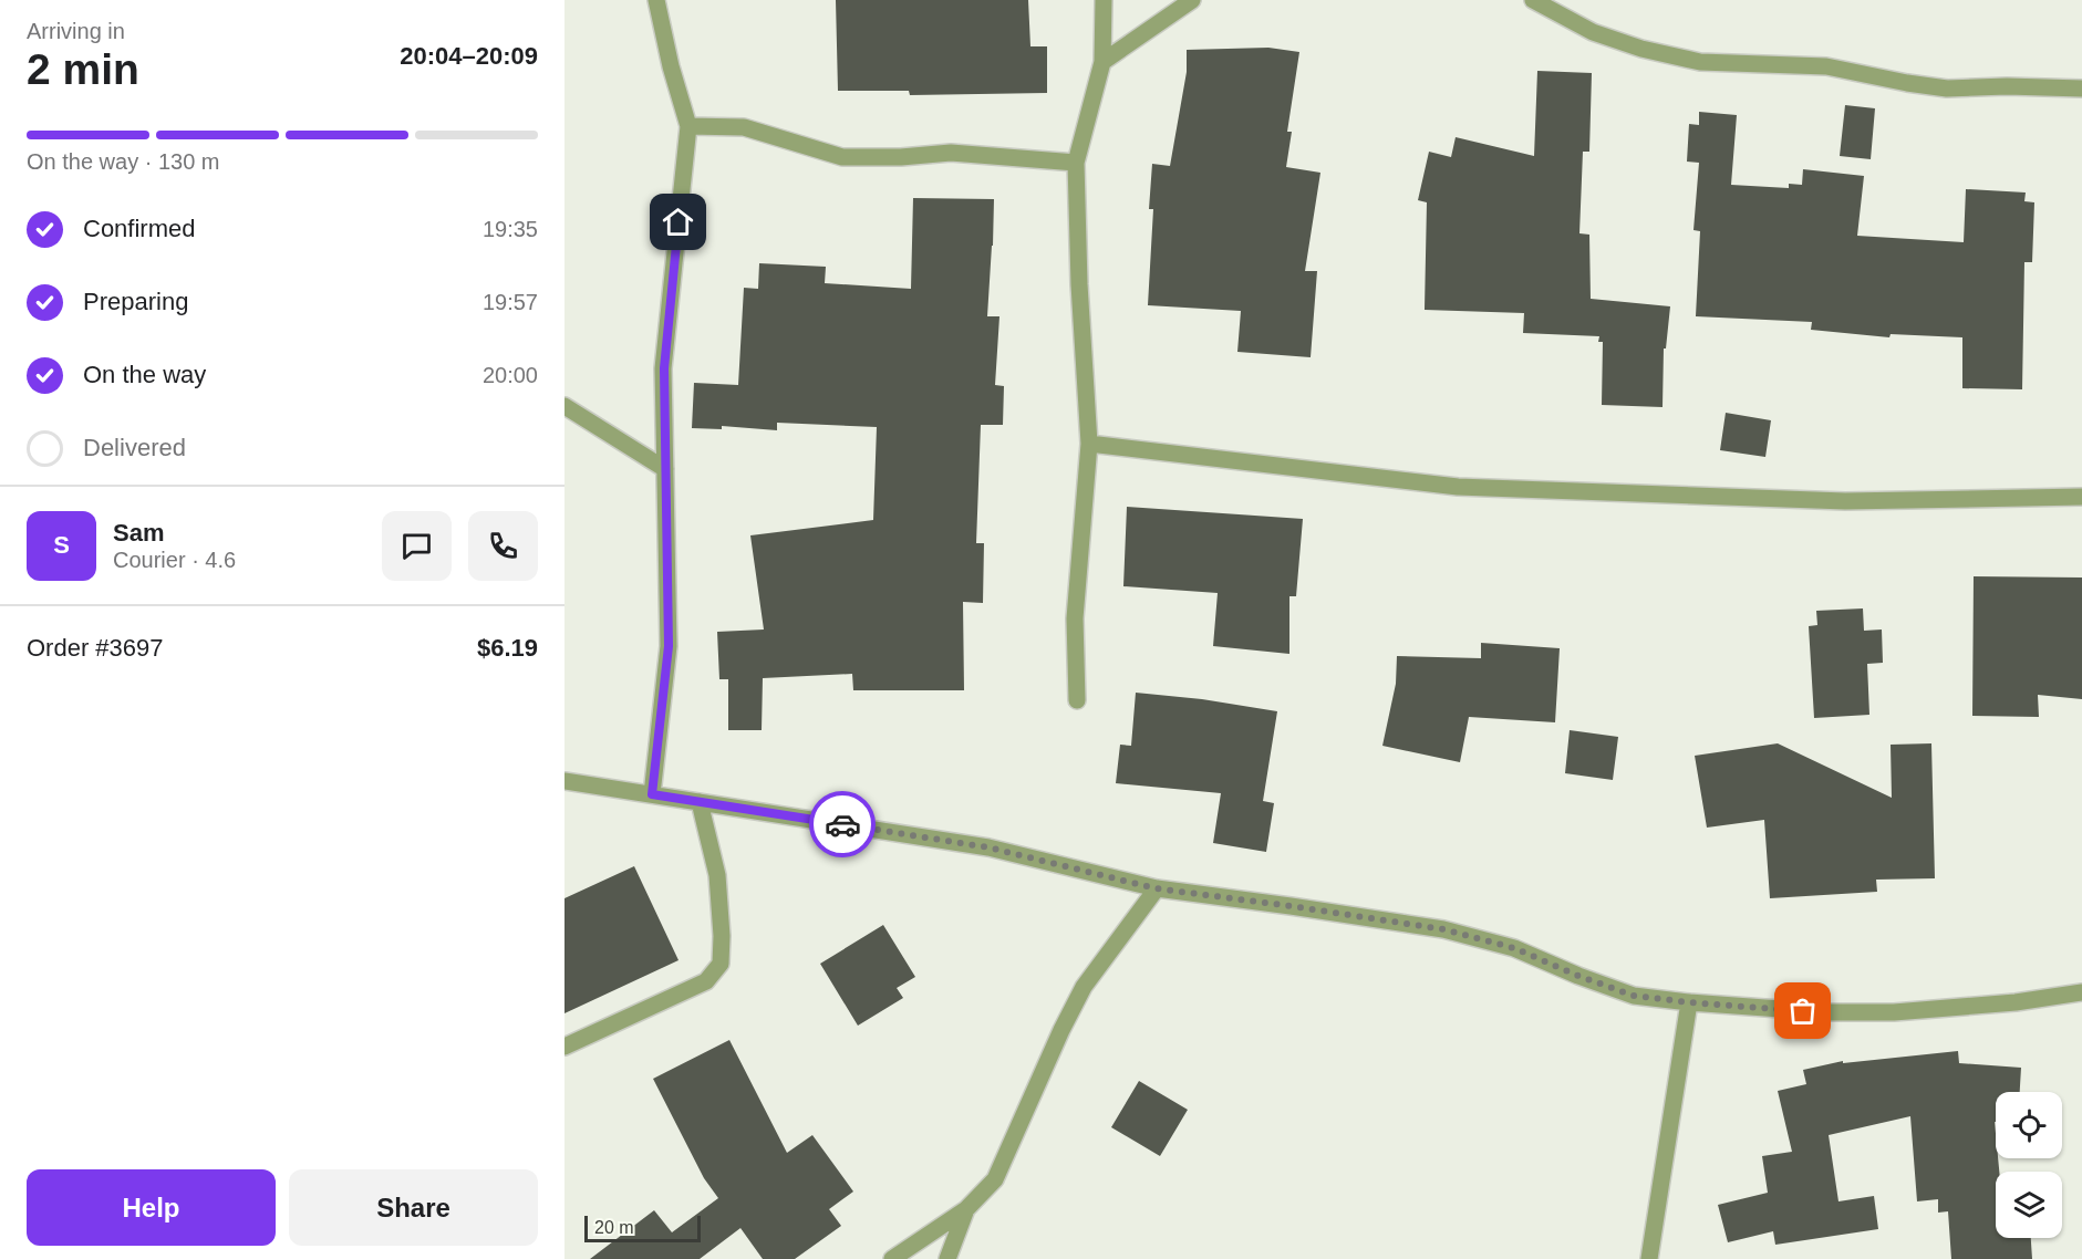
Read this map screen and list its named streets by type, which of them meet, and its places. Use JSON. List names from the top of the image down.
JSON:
{
  "scale_bar": "20 m",
  "page": {
    "heading": ["2 min", "Arriving in", "20:04–20:09"],
    "panel": [
      "Sam",
      "Courier · 4.6",
      "Order #3697",
      "$6.19"
    ],
    "bar": "On the way · 130 m",
    "list": [
      ["Confirmed", "19:35"],
      ["Preparing", "19:57"],
      ["On the way", "20:00"],
      "Delivered"
    ],
    "round": "S",
    "buttons": ["Help", "Share"],
    "scale": "20 m"
  }
}
